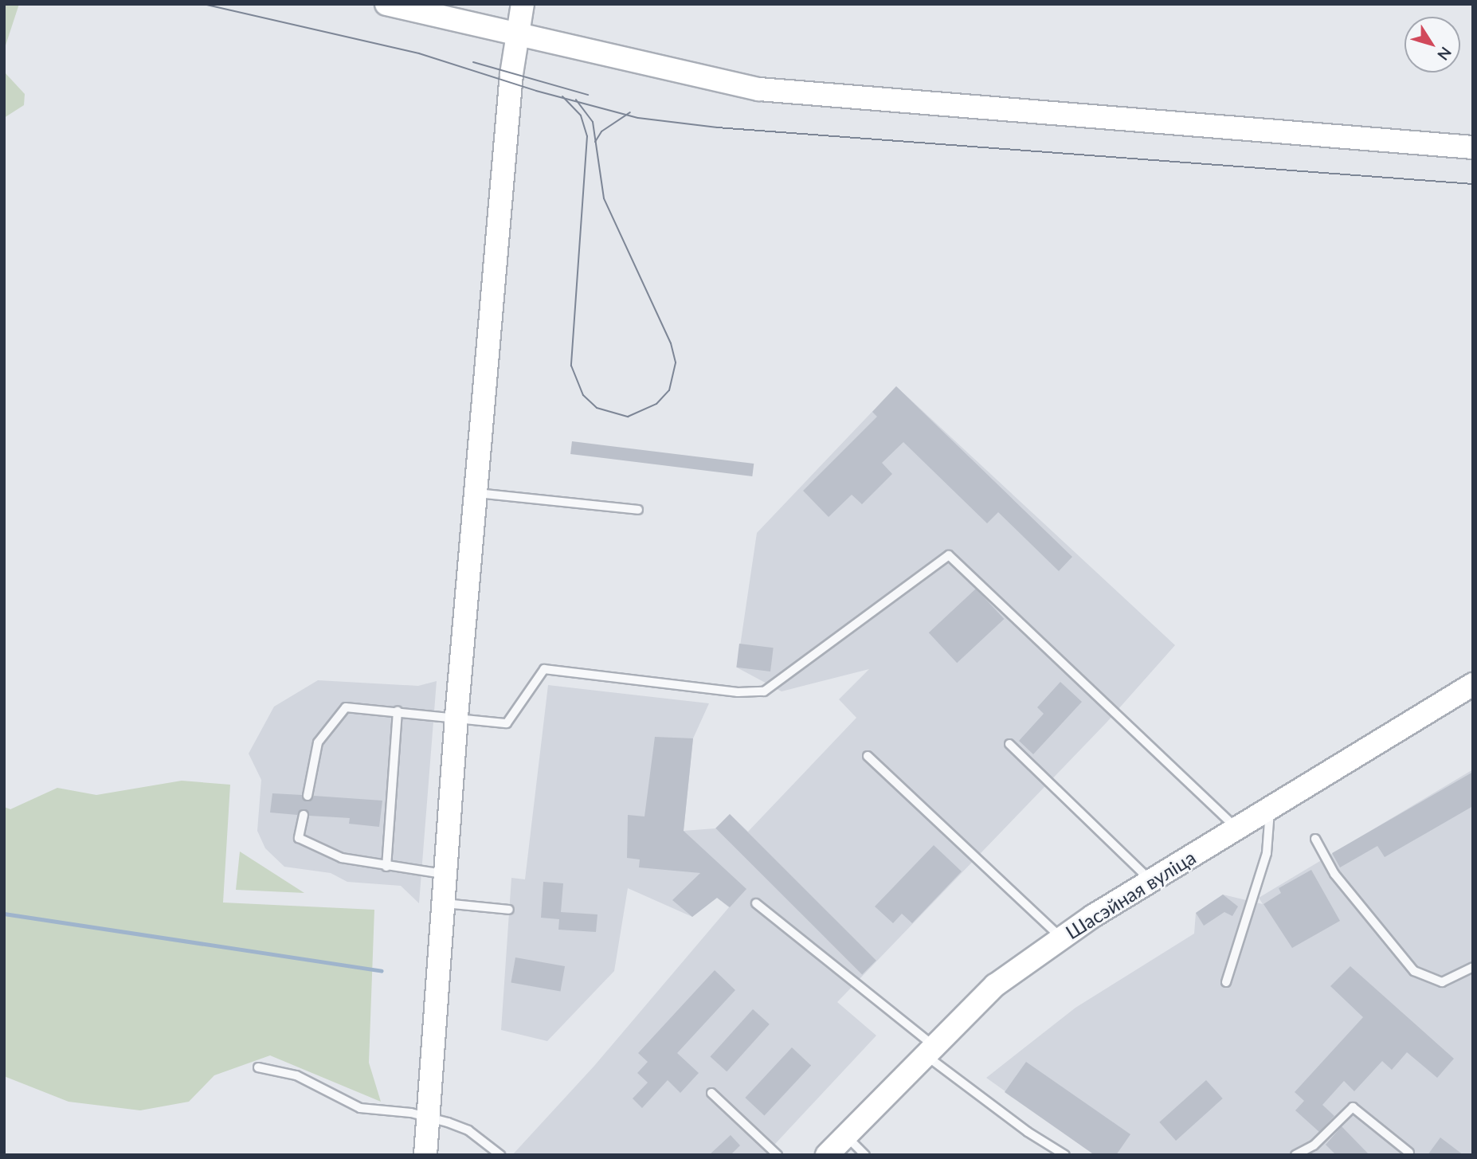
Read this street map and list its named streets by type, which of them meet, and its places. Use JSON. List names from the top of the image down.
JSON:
{
  "streets": {
    "main road": ["Шасэйная вуліца"]
  },
  "north": "bottom right"
}
